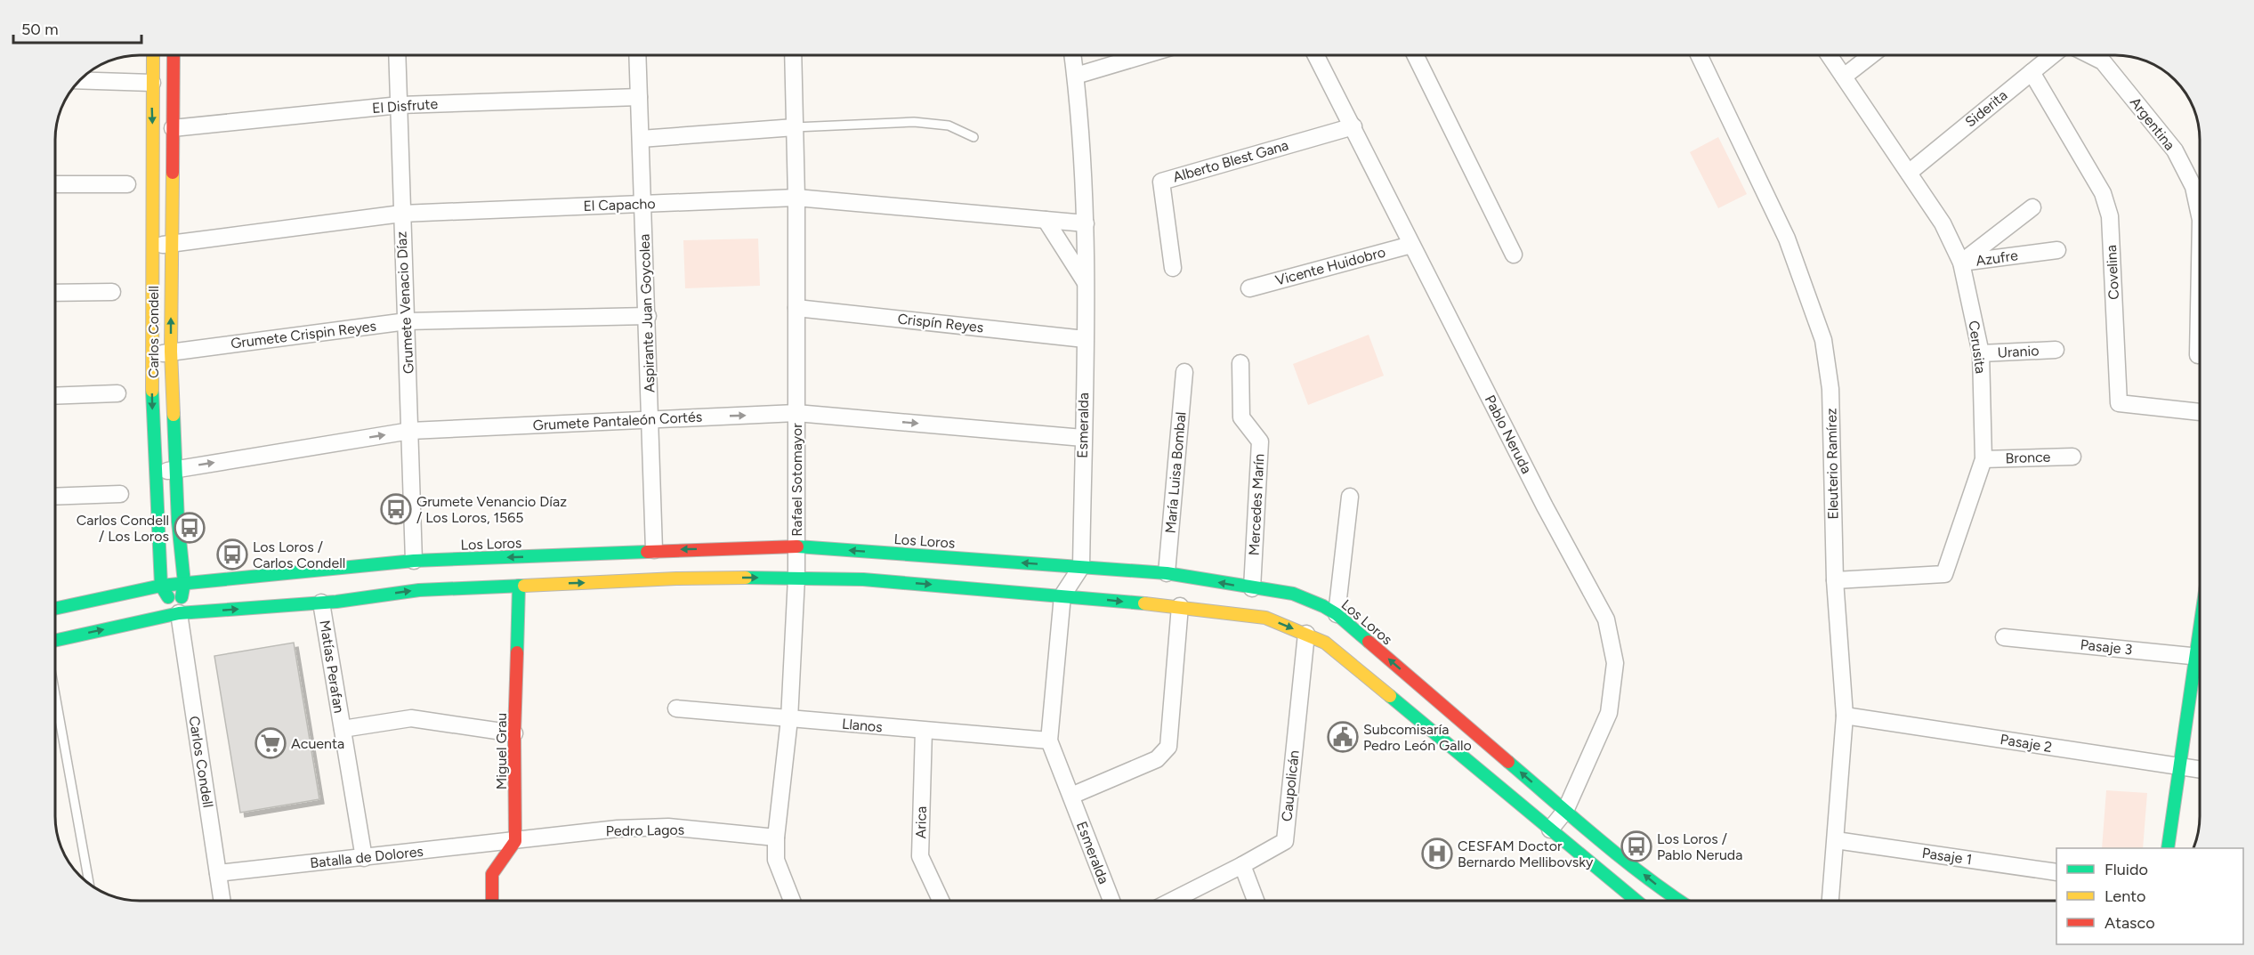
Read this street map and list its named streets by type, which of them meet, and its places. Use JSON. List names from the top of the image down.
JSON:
{
  "streets": {
    "main road": ["Carlos Condell", "Los Loros", "Miguel Grau"],
    "street": [
      "El Disfrute",
      "Siderita",
      "Argentina",
      "Alberto Blest Gana",
      "El Capacho",
      "Azufre",
      "Vicente Huidobro",
      "Covelina",
      "Grumete Venacio Díaz",
      "Aspirante Juan Goycolea",
      "Crispín Reyes",
      "Grumete Crispin Reyes",
      "Cerusita",
      "Uranio",
      "Grumete Pantaleón Cortés",
      "Esmeralda",
      "Pablo Neruda",
      "Bronce",
      "Eleuterio Ramírez",
      "María Luisa Bombal",
      "Rafael Sotomayor",
      "Mercedes Marín",
      "Pasaje 3",
      "Matías Perafan",
      "Llanos",
      "Pasaje 2",
      "Caupolicán",
      "Arica",
      "Pedro Lagos",
      "Pasaje 1",
      "Batalla de Dolores"
    ]
  },
  "crossings": [
    ["El Disfrute", "Grumete Venacio Díaz"],
    ["El Disfrute", "Aspirante Juan Goycolea"],
    ["El Disfrute", "Carlos Condell"],
    ["Siderita", "Covelina"],
    ["Siderita", "Cerusita"],
    ["Alberto Blest Gana", "Pablo Neruda"],
    ["El Capacho", "Grumete Venacio Díaz"],
    ["El Capacho", "Aspirante Juan Goycolea"],
    ["El Capacho", "Carlos Condell"],
    ["El Capacho", "Esmeralda"],
    ["El Capacho", "Rafael Sotomayor"],
    ["Azufre", "Cerusita"],
    ["Vicente Huidobro", "Pablo Neruda"],
    ["Grumete Venacio Díaz", "Grumete Crispin Reyes"],
    ["Grumete Venacio Díaz", "Grumete Pantaleón Cortés"],
    ["Grumete Venacio Díaz", "Los Loros"],
    ["Aspirante Juan Goycolea", "Grumete Crispin Reyes"],
    ["Aspirante Juan Goycolea", "Grumete Pantaleón Cortés"],
    ["Aspirante Juan Goycolea", "Los Loros"],
    ["Crispín Reyes", "Esmeralda"],
    ["Crispín Reyes", "Rafael Sotomayor"],
    ["Carlos Condell", "Grumete Crispin Reyes"],
    ["Carlos Condell", "Grumete Pantaleón Cortés"],
    ["Carlos Condell", "Los Loros"],
    ["Carlos Condell", "Batalla de Dolores"],
    ["Cerusita", "Uranio"],
    ["Cerusita", "Bronce"],
    ["Cerusita", "Eleuterio Ramírez"],
    ["Grumete Pantaleón Cortés", "Esmeralda"],
    ["Grumete Pantaleón Cortés", "Rafael Sotomayor"],
    ["Esmeralda", "Los Loros"],
    ["Esmeralda", "Llanos"],
    ["Pablo Neruda", "Los Loros"],
    ["Eleuterio Ramírez", "Pasaje 2"],
    ["Eleuterio Ramírez", "Pasaje 1"],
    ["María Luisa Bombal", "Los Loros"],
    ["Rafael Sotomayor", "Los Loros"],
    ["Rafael Sotomayor", "Llanos"],
    ["Rafael Sotomayor", "Pedro Lagos"],
    ["Mercedes Marín", "Los Loros"],
    ["Matías Perafan", "Batalla de Dolores"],
    ["Llanos", "Arica"],
    ["Miguel Grau", "Pedro Lagos"],
    ["Miguel Grau", "Batalla de Dolores"],
    ["Pedro Lagos", "Batalla de Dolores"]
  ],
  "one_way": ["Grumete Pantaleón Cortés"],
  "places": {
    "bus stop": [
      "Grumete Venancio Díaz / Los Loros, 1565",
      "Carlos Condell / Los Loros",
      "Los Loros / Carlos Condell",
      "Los Loros / Pablo Neruda"
    ],
    "public building": ["Subcomisaría Pedro León Gallo"],
    "supermarket": ["Acuenta"],
    "hospital": ["CESFAM Doctor Bernardo Mellibovsky"]
  },
  "legend": ["Fluido", "Lento", "Atasco"],
  "scale_bar": "50 m"
}
